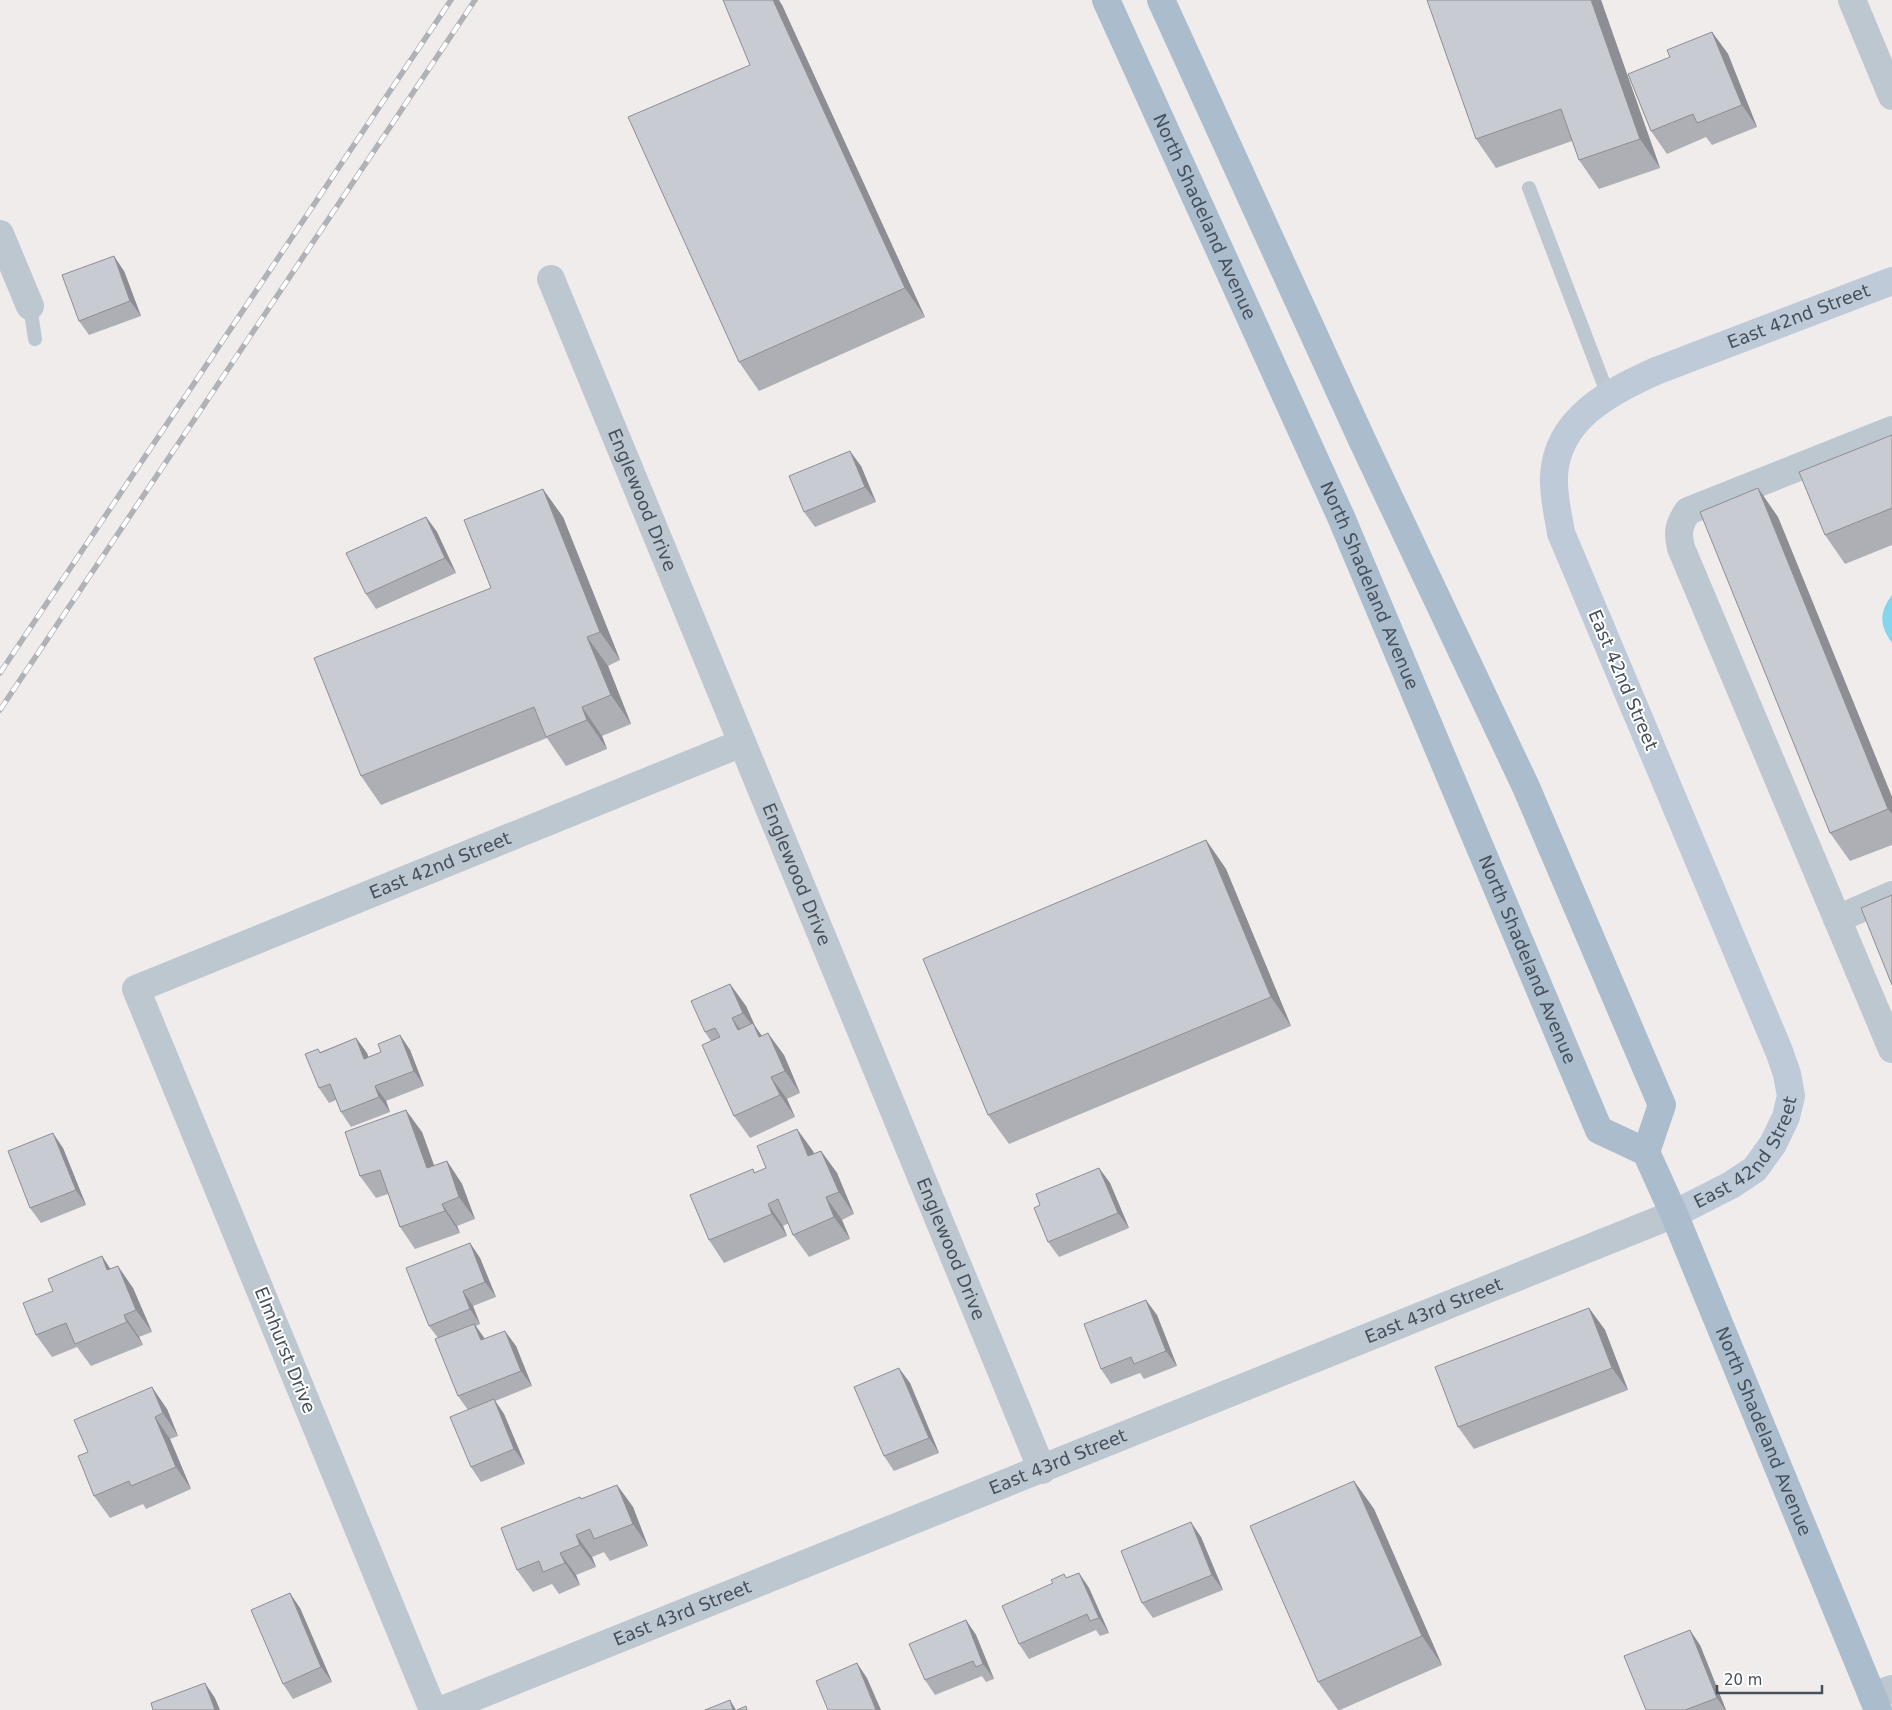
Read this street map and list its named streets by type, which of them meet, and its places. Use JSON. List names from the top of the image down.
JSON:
{
  "streets": {
    "main road": ["North Shadeland Avenue"],
    "street": [
      "East 42nd Street",
      "Englewood Drive",
      "East 43rd Street",
      "Elmhurst Drive"
    ]
  },
  "crossings": [
    ["North Shadeland Avenue", "East 42nd Street"],
    ["North Shadeland Avenue", "East 43rd Street"],
    ["East 42nd Street", "Englewood Drive"],
    ["East 42nd Street", "East 43rd Street"],
    ["East 42nd Street", "Elmhurst Drive"],
    ["Englewood Drive", "East 43rd Street"]
  ],
  "scale_bar": "20 m"
}
